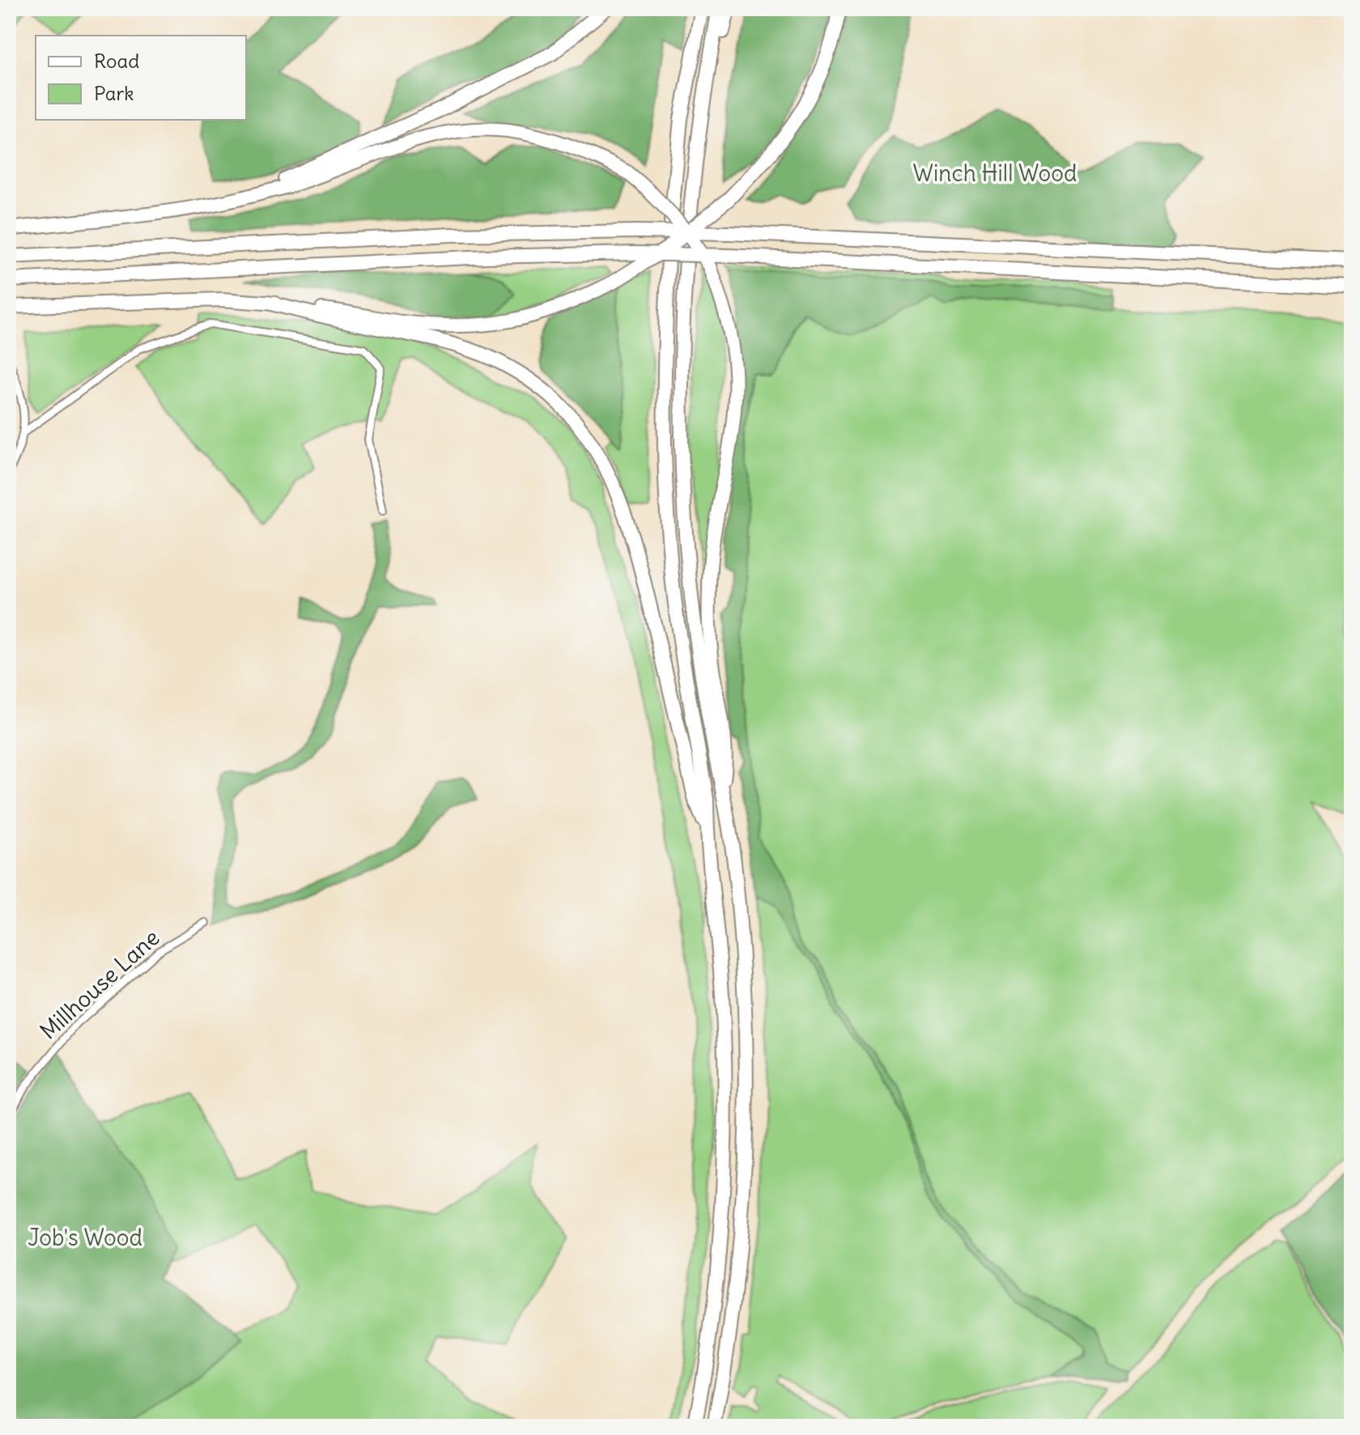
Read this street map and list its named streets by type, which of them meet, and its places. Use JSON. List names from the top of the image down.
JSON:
{
  "streets": {
    "street": ["Millhouse Lane"]
  },
  "parks": ["Winch Hill Wood", "Job's Wood"],
  "legend": ["Road", "Park"]
}
